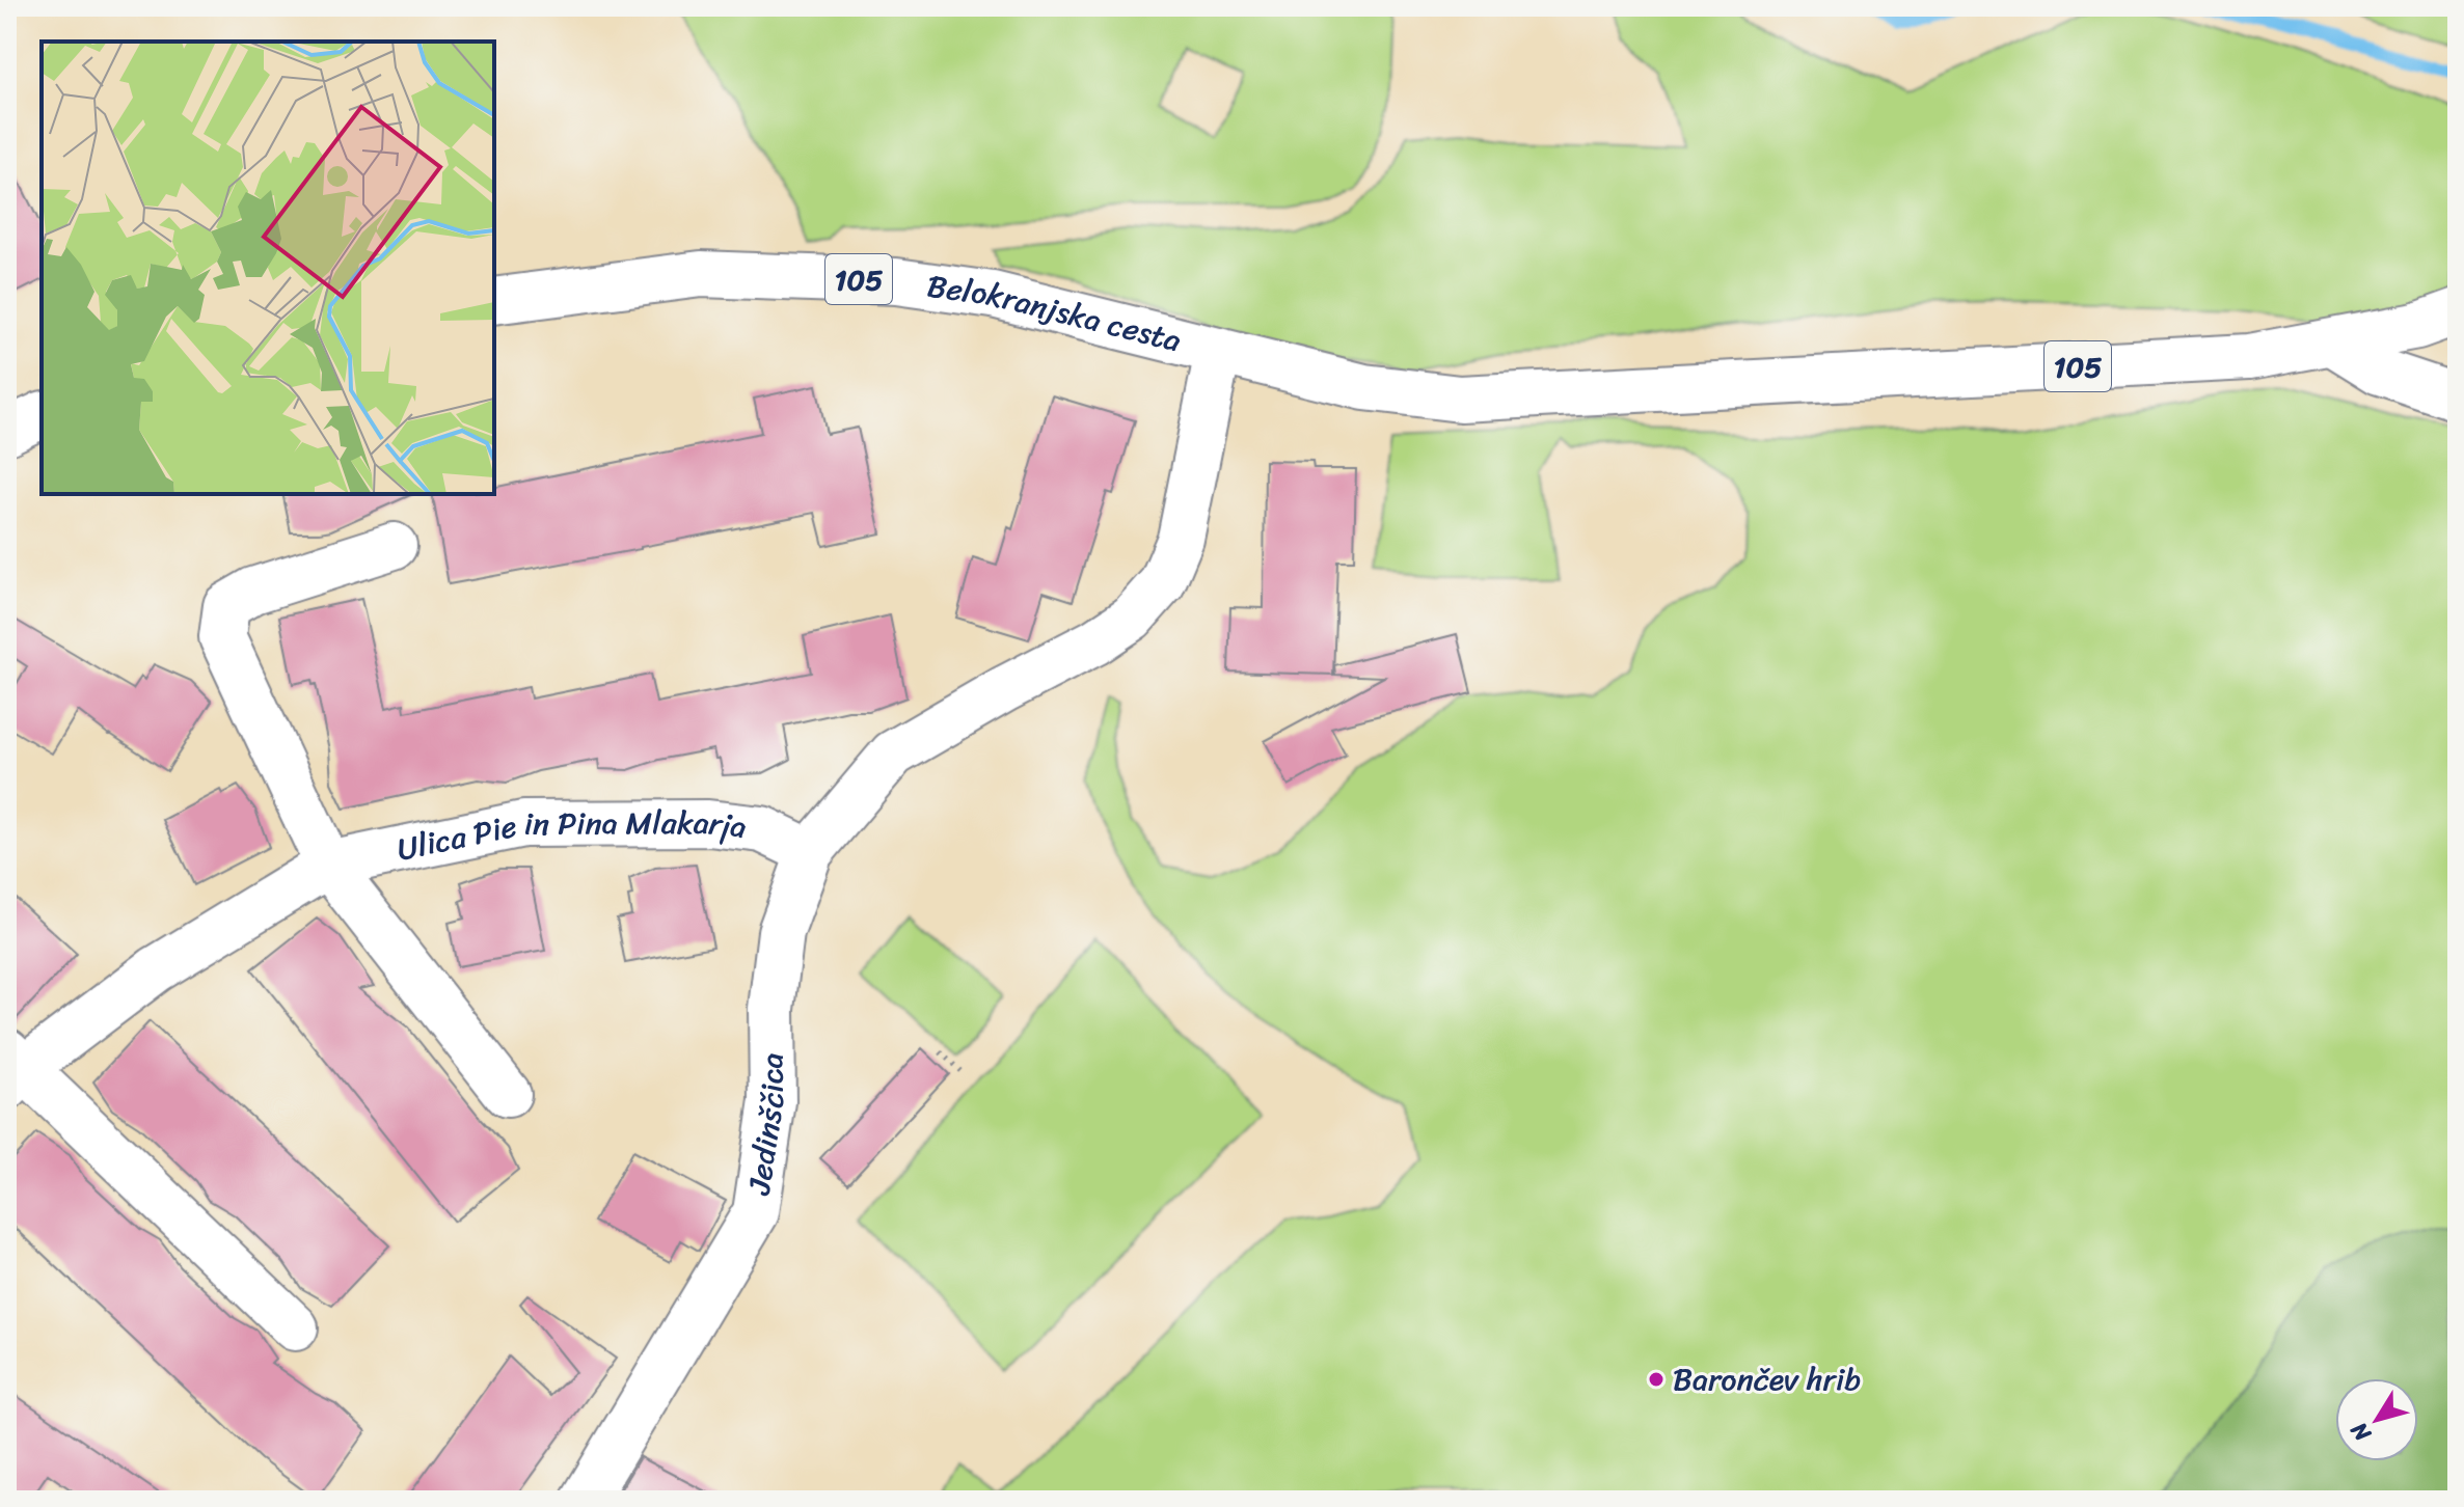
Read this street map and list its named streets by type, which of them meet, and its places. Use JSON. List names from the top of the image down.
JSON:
{
  "streets": {
    "street": [
      "105",
      "Belokranjska cesta",
      "Ulica Pie in Pina Mlakarja",
      "Jedinščica"
    ]
  },
  "crossings": [
    ["105", "Belokranjska cesta"],
    ["Ulica Pie in Pina Mlakarja", "Jedinščica"]
  ],
  "places": ["Barončev hrib"],
  "north": "bottom left"
}
